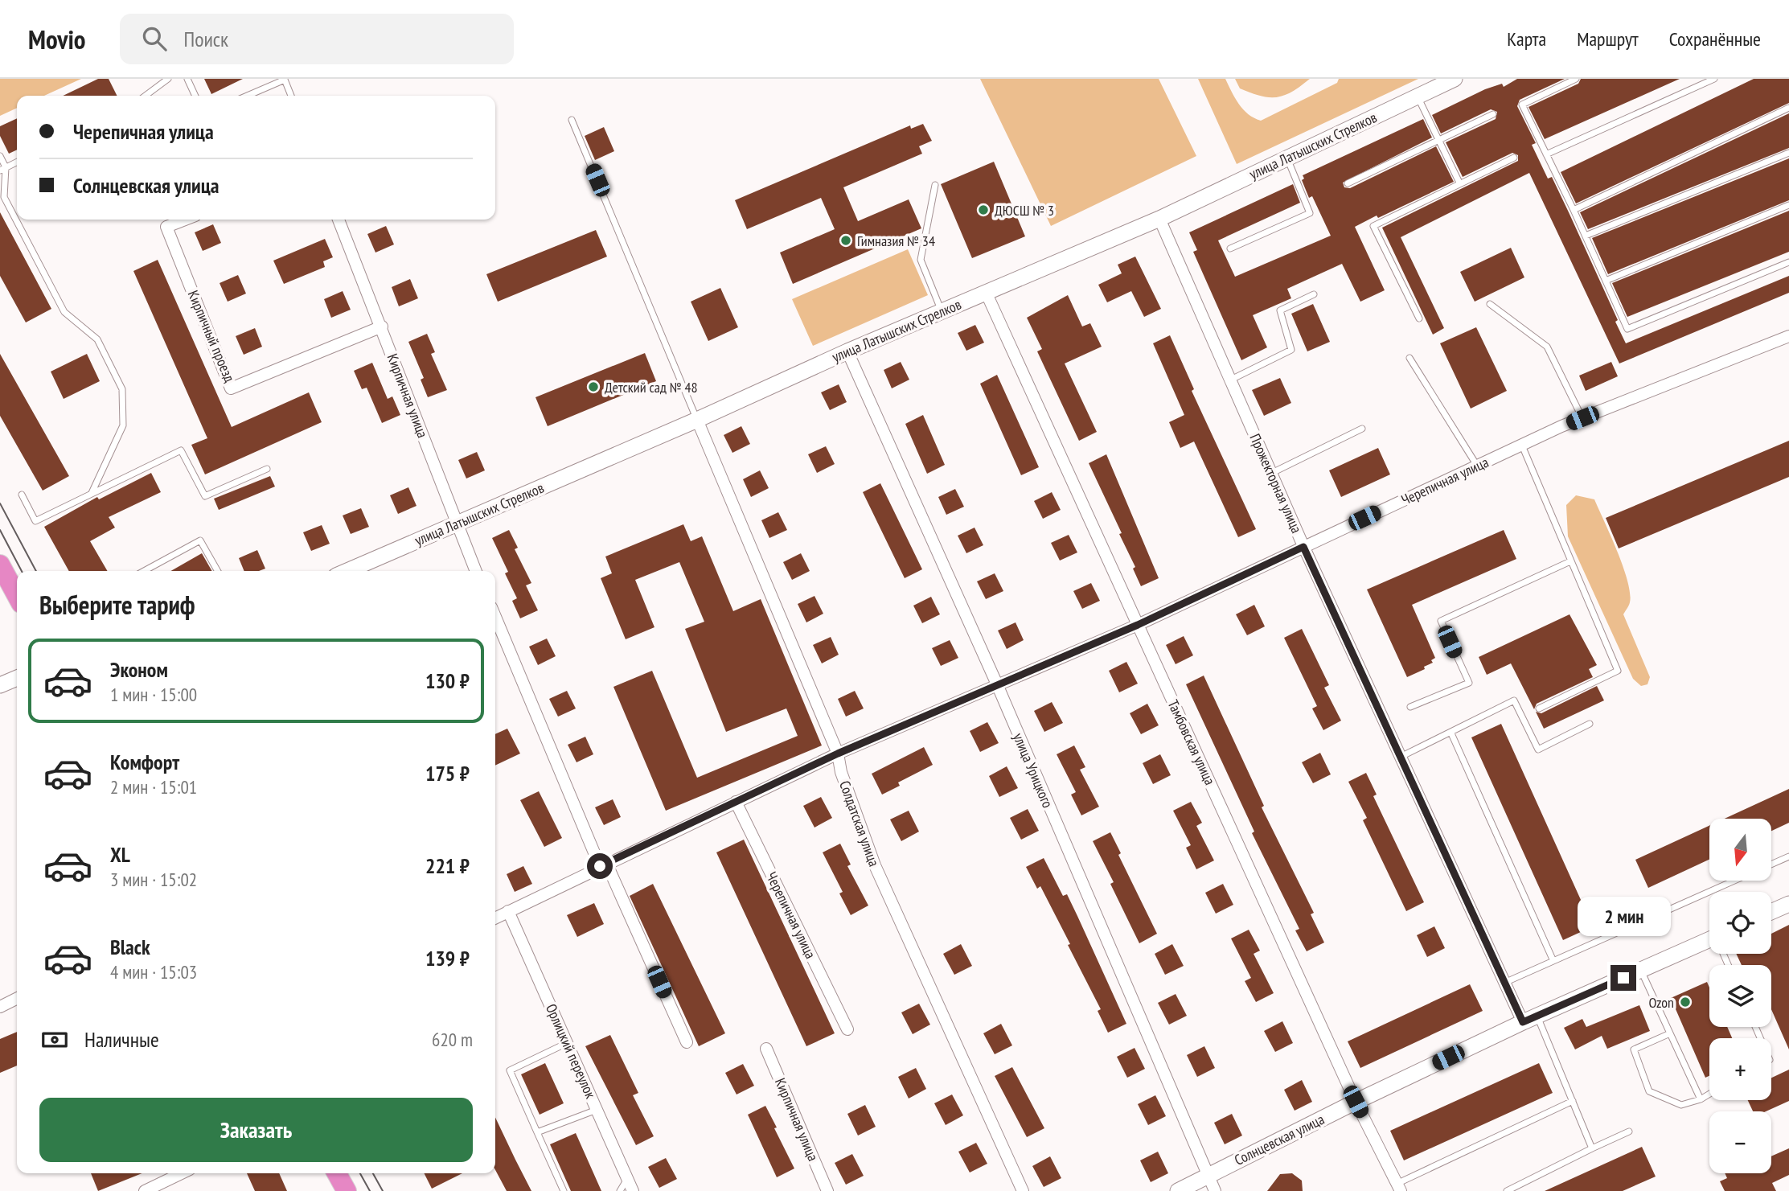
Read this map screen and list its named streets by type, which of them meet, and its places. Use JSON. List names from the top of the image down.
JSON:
{
  "streets": {
    "street": [
      "улица Латышских Стрелков",
      "Кирпичный проезд",
      "Кирпичная улица",
      "Черепичная улица",
      "Прожекторная улица",
      "Тамбовская улица",
      "улица Урицкого",
      "Солдатская улица",
      "Орлицкий переулок",
      "Солнцевская улица"
    ]
  },
  "crossings": [
    ["улица Латышских Стрелков", "Кирпичная улица"],
    ["улица Латышских Стрелков", "Прожекторная улица"],
    ["улица Латышских Стрелков", "Тамбовская улица"],
    ["улица Латышских Стрелков", "улица Урицкого"],
    ["улица Латышских Стрелков", "Солдатская улица"],
    ["Кирпичный проезд", "Кирпичная улица"],
    ["Черепичная улица", "Прожекторная улица"],
    ["Черепичная улица", "Тамбовская улица"],
    ["Черепичная улица", "улица Урицкого"],
    ["Черепичная улица", "Солдатская улица"],
    ["Черепичная улица", "Орлицкий переулок"],
    ["Прожекторная улица", "Солнцевская улица"],
    ["Тамбовская улица", "Солнцевская улица"],
    ["улица Урицкого", "Солнцевская улица"]
  ],
  "places": [
    "ДЮСШ № 3",
    "Гимназия № 34",
    "Детский сад № 48",
    "Ozon"
  ],
  "north": "bottom",
  "page": {
    "header": "Movio",
    "search": "Поиск",
    "nav": ["Карта", "Маршрут", "Сохранённые"],
    "banner": ["Черепичная улица", "Солнцевская улица"],
    "heading": "Выберите тариф",
    "list": [
      {
        "name": "Эконом",
        "note": "1 мин · 15:00",
        "value": "130 ₽"
      },
      {
        "name": "Комфорт",
        "note": "2 мин · 15:01",
        "value": "175 ₽"
      },
      {
        "name": "XL",
        "note": "3 мин · 15:02",
        "value": "221 ₽"
      },
      {
        "name": "Black",
        "note": "4 мин · 15:03",
        "value": "139 ₽"
      }
    ],
    "map_buttons": ["+", "−"],
    "bubble": "2 мин",
    "pay": ["Наличные", "620 m"],
    "buttons": "Заказать"
  }
}
